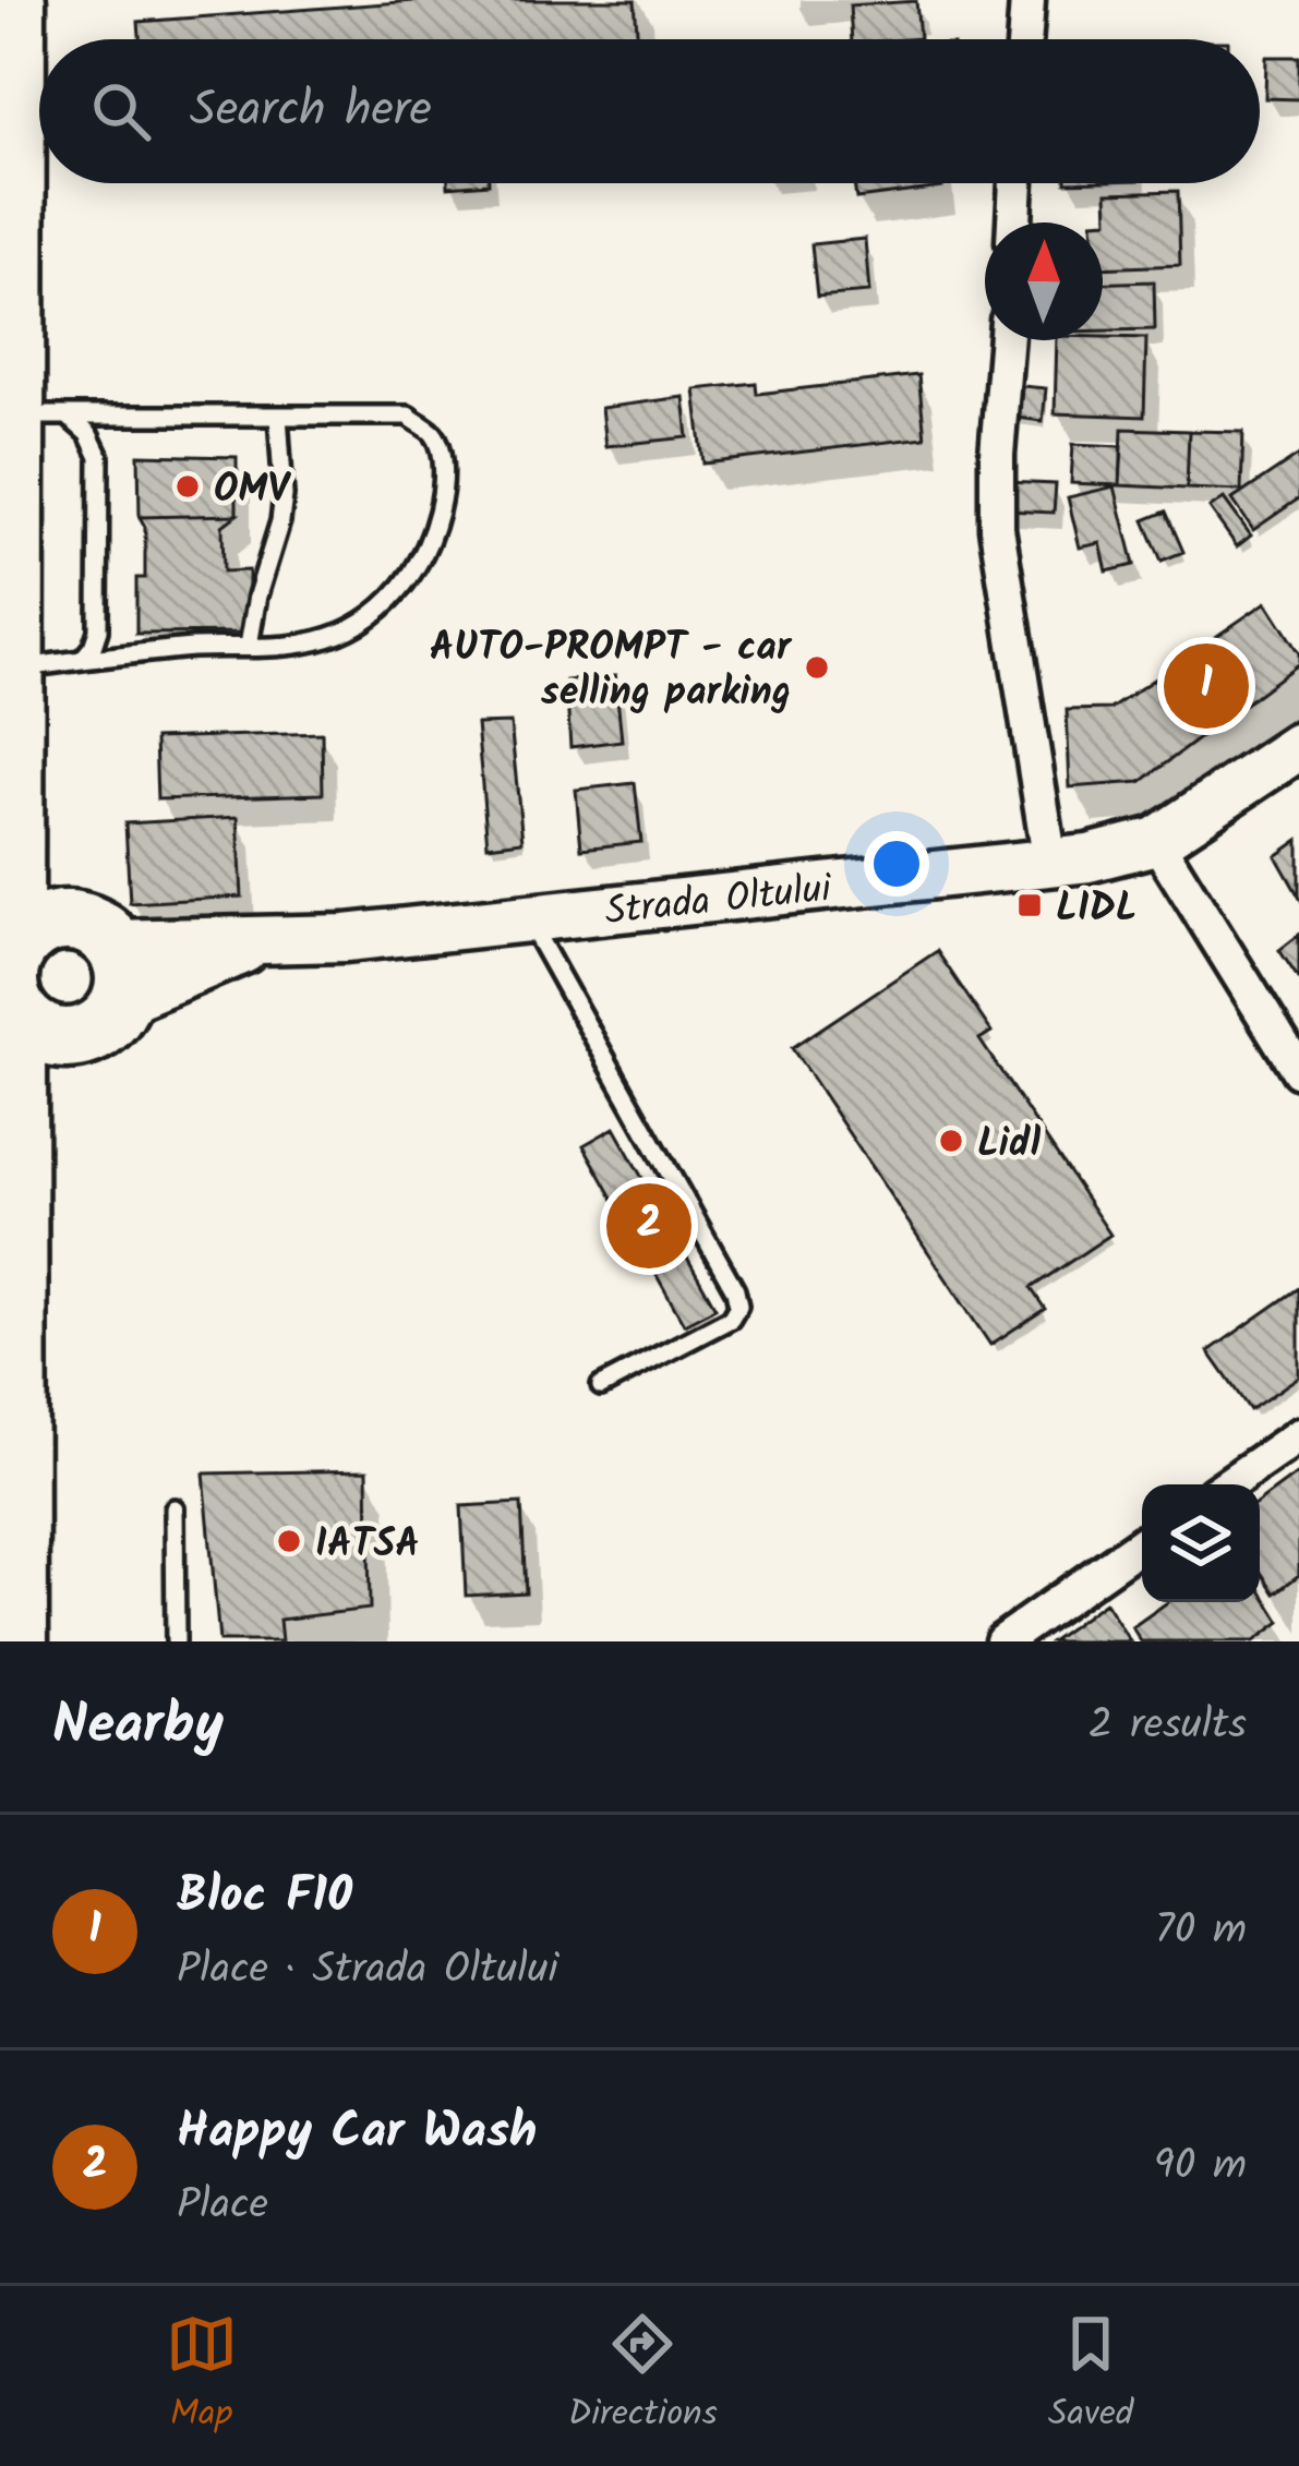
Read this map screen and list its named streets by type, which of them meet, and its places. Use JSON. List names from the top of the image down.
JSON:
{
  "streets": {
    "street": ["Strada Oltului"]
  },
  "places": {
    "other": [
      "OMV",
      "AUTO-PROMPT - car selling parking",
      "Lidl",
      "IATSA"
    ],
    "transit": ["LIDL"]
  },
  "north": "top",
  "page": {
    "search": "Search here",
    "pins": ["1", "2"],
    "heading": ["Nearby", "2 results"],
    "list": [
      {
        "mark": "1",
        "name": "Bloc F10",
        "note": "Place · Strada Oltului",
        "value": "70 m"
      },
      {
        "mark": "2",
        "name": "Happy Car Wash",
        "note": "Place",
        "value": "90 m"
      }
    ],
    "nav": ["Map", "Directions", "Saved"]
  }
}
